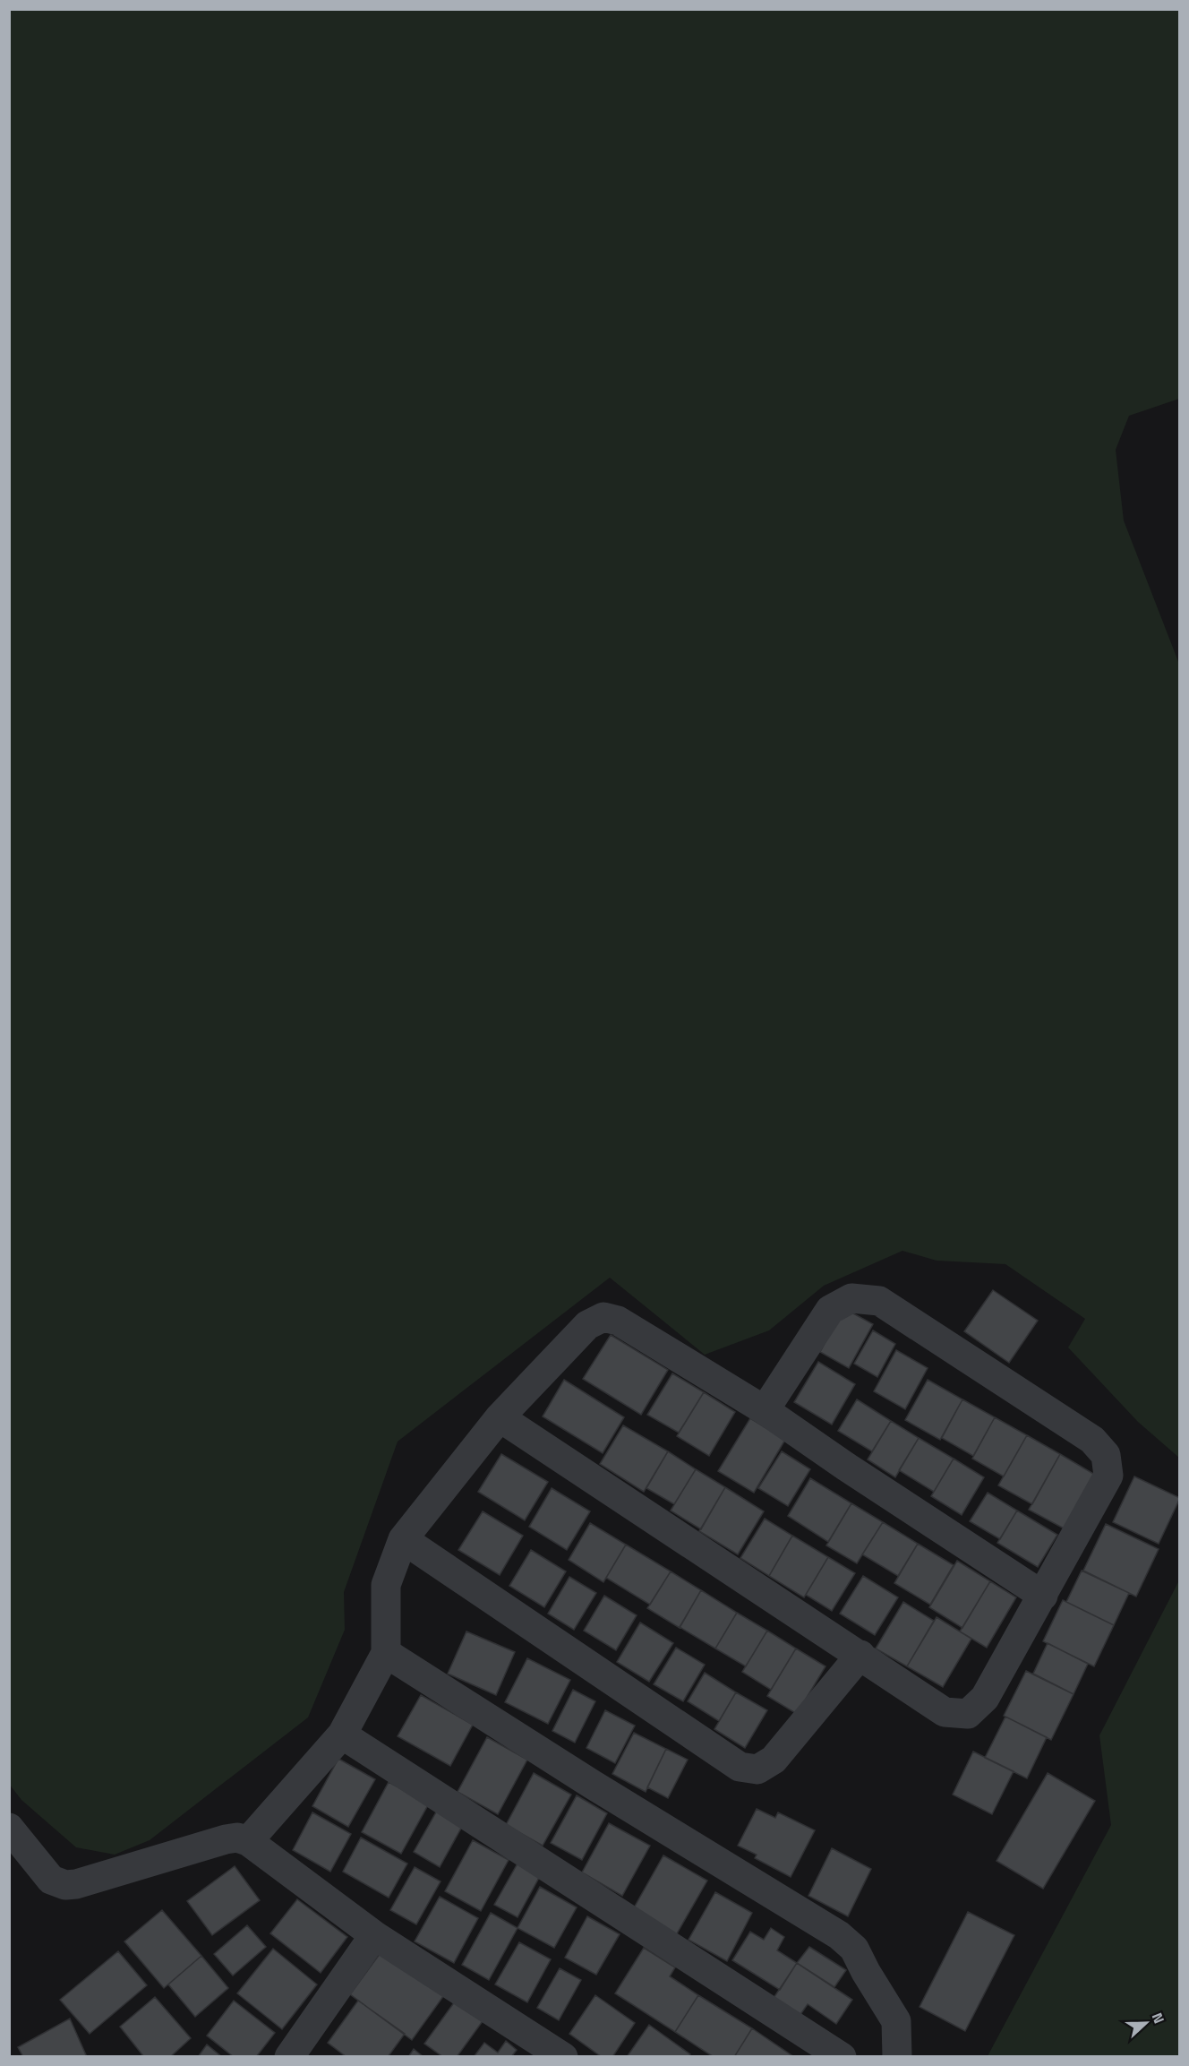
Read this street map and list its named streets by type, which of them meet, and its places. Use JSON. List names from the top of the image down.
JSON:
{
  "north": "right"
}
